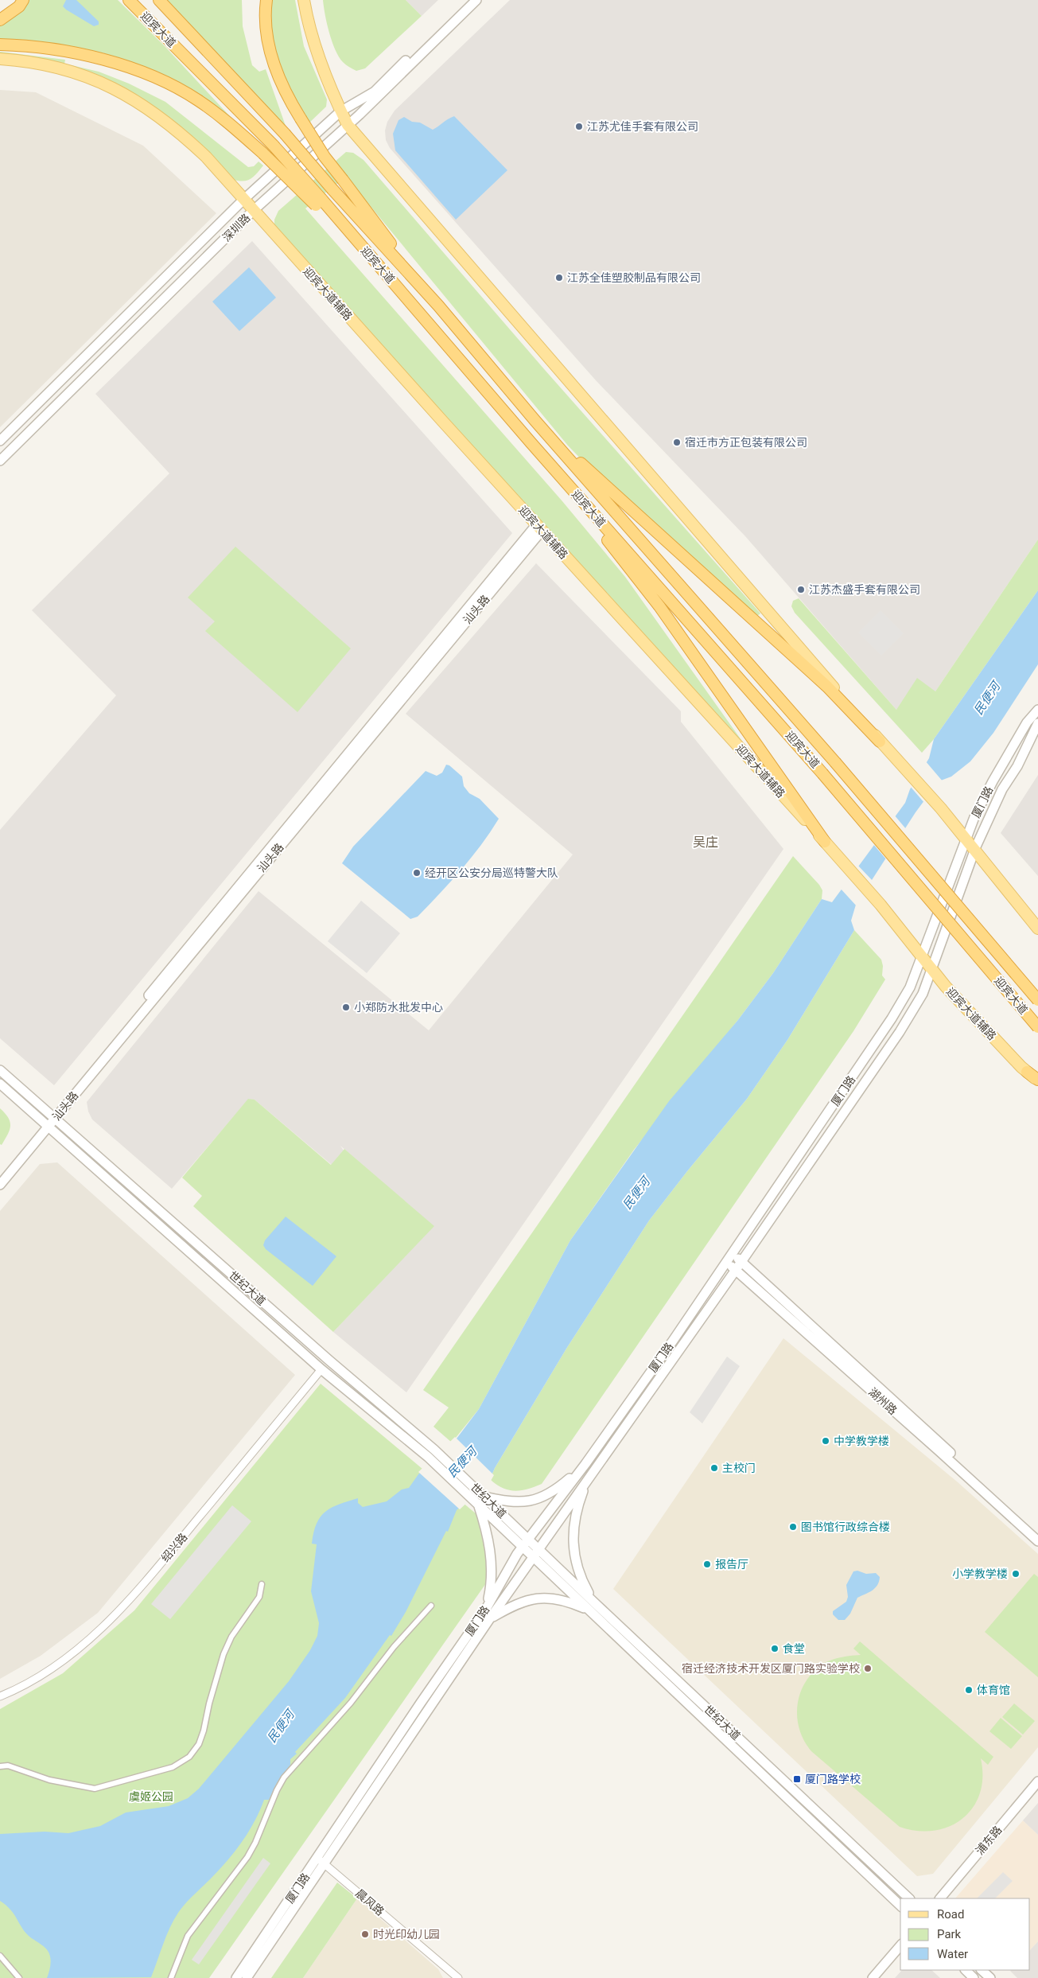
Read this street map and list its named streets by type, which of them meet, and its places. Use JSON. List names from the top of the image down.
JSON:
{
  "streets": {
    "highway": ["迎宾大道"],
    "main road": ["迎宾大道辅路"],
    "street": [
      "深圳路",
      "汕头路",
      "厦门路",
      "世纪大道",
      "湖州路",
      "绍兴路",
      "浦东路",
      "晨风路"
    ]
  },
  "crossings": [
    ["深圳路", "迎宾大道辅路"],
    ["迎宾大道辅路", "汕头路"],
    ["迎宾大道辅路", "厦门路"],
    ["汕头路", "世纪大道"],
    ["厦门路", "世纪大道"],
    ["厦门路", "湖州路"],
    ["厦门路", "晨风路"],
    ["世纪大道", "绍兴路"]
  ],
  "districts": ["吴庄"],
  "water": ["民便河"],
  "parks": ["虞姬公园"],
  "places": {
    "other": [
      "江苏尤佳手套有限公司",
      "江苏全佳塑胶制品有限公司",
      "宿迁市方正包装有限公司",
      "江苏杰盛手套有限公司",
      "经开区公安分局巡特警大队",
      "小郑防水批发中心",
      "中学教学楼",
      "主校门",
      "图书馆行政综合楼",
      "报告厅",
      "小学教学楼",
      "食堂",
      "宿迁经济技术开发区厦门路实验学校",
      "体育馆",
      "时光印幼儿园"
    ],
    "transit": ["厦门路学校"]
  },
  "legend": ["Road", "Park", "Water"]
}
